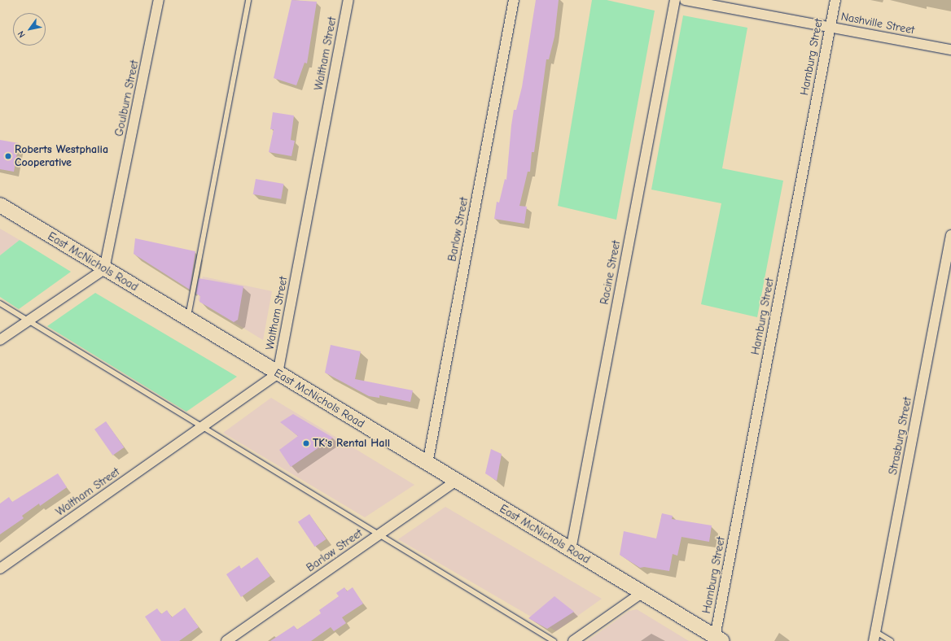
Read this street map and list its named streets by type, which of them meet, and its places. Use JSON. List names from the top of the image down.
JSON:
{
  "streets": {
    "street": [
      "Nashville Street",
      "Waltham Street",
      "Hamburg Street",
      "Goulburn Street",
      "Barlow Street",
      "East McNichols Road",
      "Racine Street",
      "Strasburg Street"
    ]
  },
  "crossings": [
    ["Nashville Street", "Hamburg Street"],
    ["Waltham Street", "East McNichols Road"],
    ["Hamburg Street", "East McNichols Road"],
    ["Goulburn Street", "East McNichols Road"],
    ["Barlow Street", "East McNichols Road"],
    ["East McNichols Road", "Racine Street"]
  ],
  "places": ["Roberts Westphalia Cooperative", "TK's Rental Hall"],
  "north": "bottom left"
}
